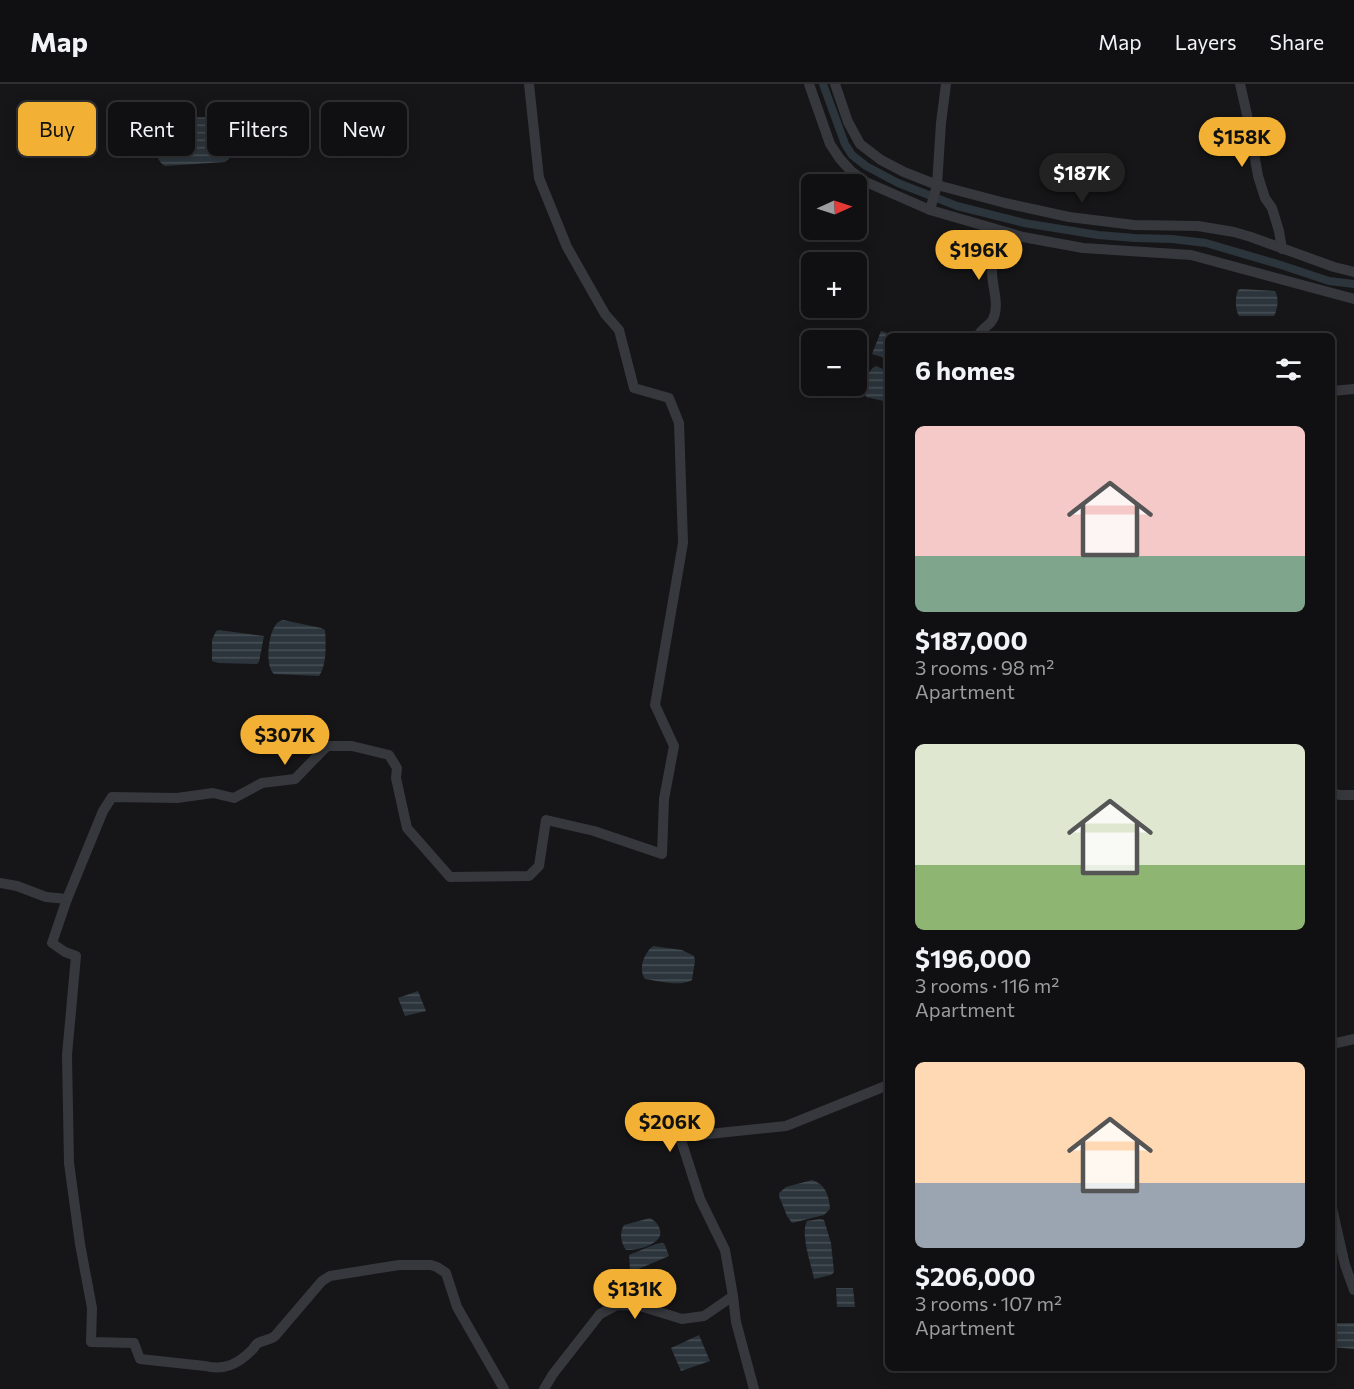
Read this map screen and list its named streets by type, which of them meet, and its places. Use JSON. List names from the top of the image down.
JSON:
{
  "north": "right",
  "page": {
    "header": "Map",
    "nav": ["Map", "Layers", "Share"],
    "chip": [
      "Buy",
      "Rent",
      "Filters",
      "New"
    ],
    "price": [
      "$158K",
      "$187K",
      "$196K",
      "$307K",
      "$206K",
      "$131K"
    ],
    "map_buttons": ["+", "−"],
    "heading": "6 homes",
    "list": [
      {
        "name": "$187,000",
        "note": "3 rooms · 98 m² · Apartment"
      },
      {
        "name": "$196,000",
        "note": "3 rooms · 116 m² · Apartment"
      },
      {
        "name": "$206,000",
        "note": "3 rooms · 107 m² · Apartment"
      }
    ]
  }
}
